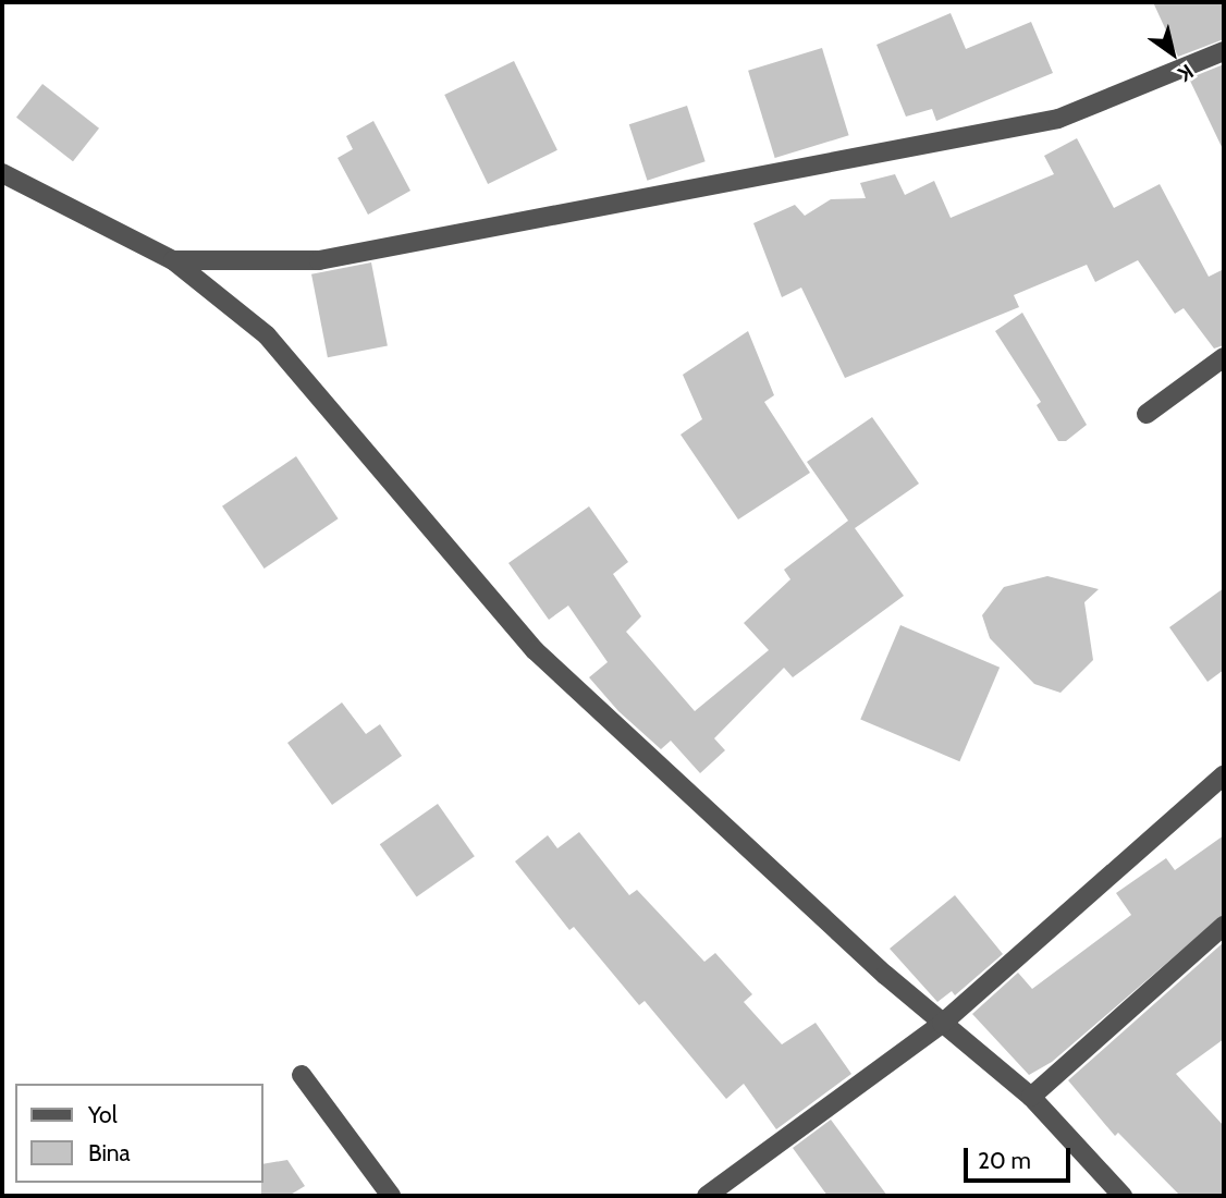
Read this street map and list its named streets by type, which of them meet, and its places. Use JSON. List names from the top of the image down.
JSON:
{
  "legend": ["Yol", "Bina"],
  "scale_bar": "20 m",
  "north": "bottom right"
}
